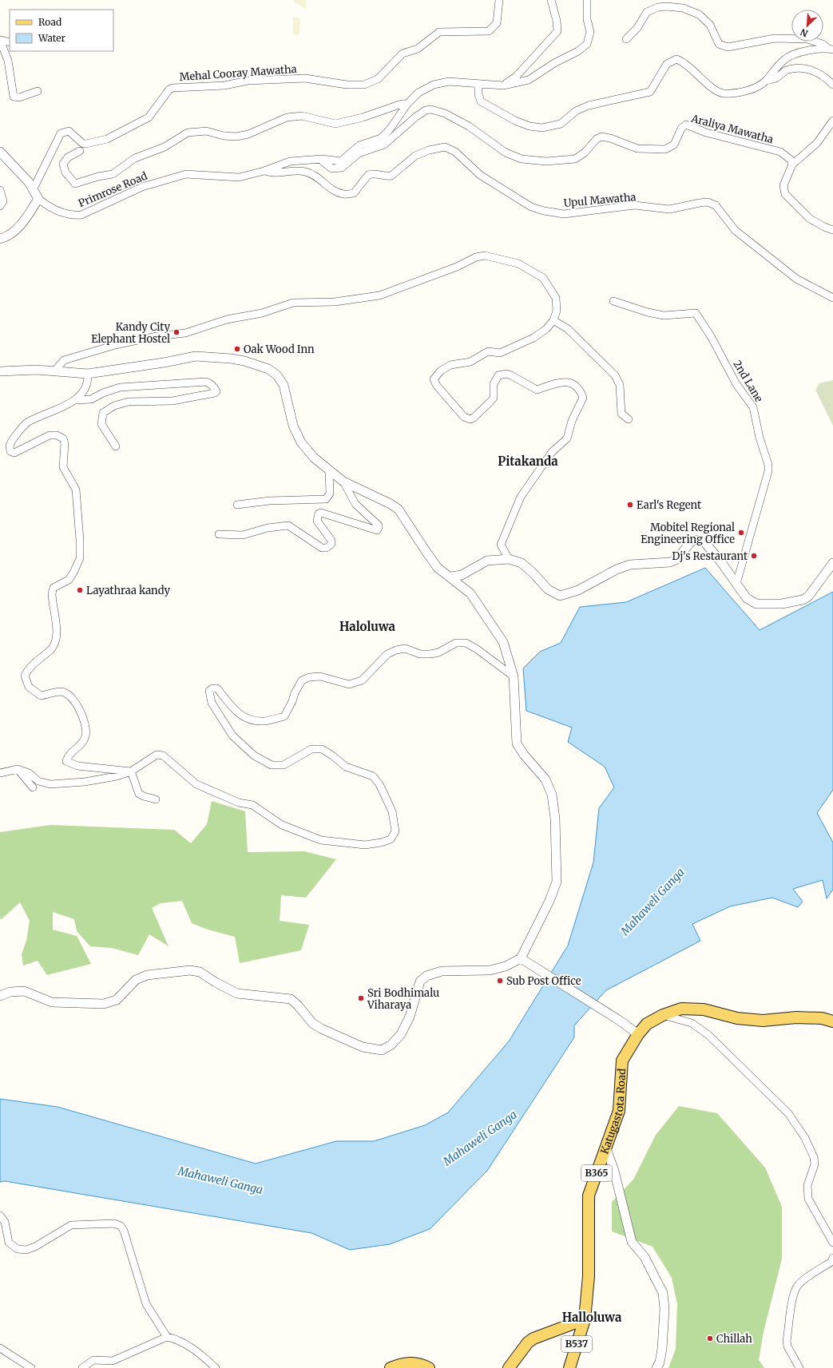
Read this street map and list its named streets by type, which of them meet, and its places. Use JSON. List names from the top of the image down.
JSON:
{
  "streets": {
    "main road": ["Katugastota Road", "B365", "B537"],
    "street": [
      "Mehal Cooray Mawatha",
      "Araliya Mawatha",
      "Primrose Road",
      "Upul Mawatha",
      "2nd Lane"
    ]
  },
  "crossings": [
    ["Araliya Mawatha", "Primrose Road"],
    ["Primrose Road", "Upul Mawatha"],
    ["Katugastota Road", "B537"]
  ],
  "districts": ["Pitakanda", "Haloluwa", "Halloluwa"],
  "water": ["Mahaweli Ganga"],
  "places": [
    "Kandy City Elephant Hostel",
    "Oak Wood Inn",
    "Earl's Regent",
    "Mobitel Regional Engineering Office",
    "Dj's Restaurant",
    "Layathraa kandy",
    "Sub Post Office",
    "Sri Bodhimalu Viharaya",
    "Chillah"
  ],
  "legend": ["Road", "Water"],
  "north": "bottom left"
}
